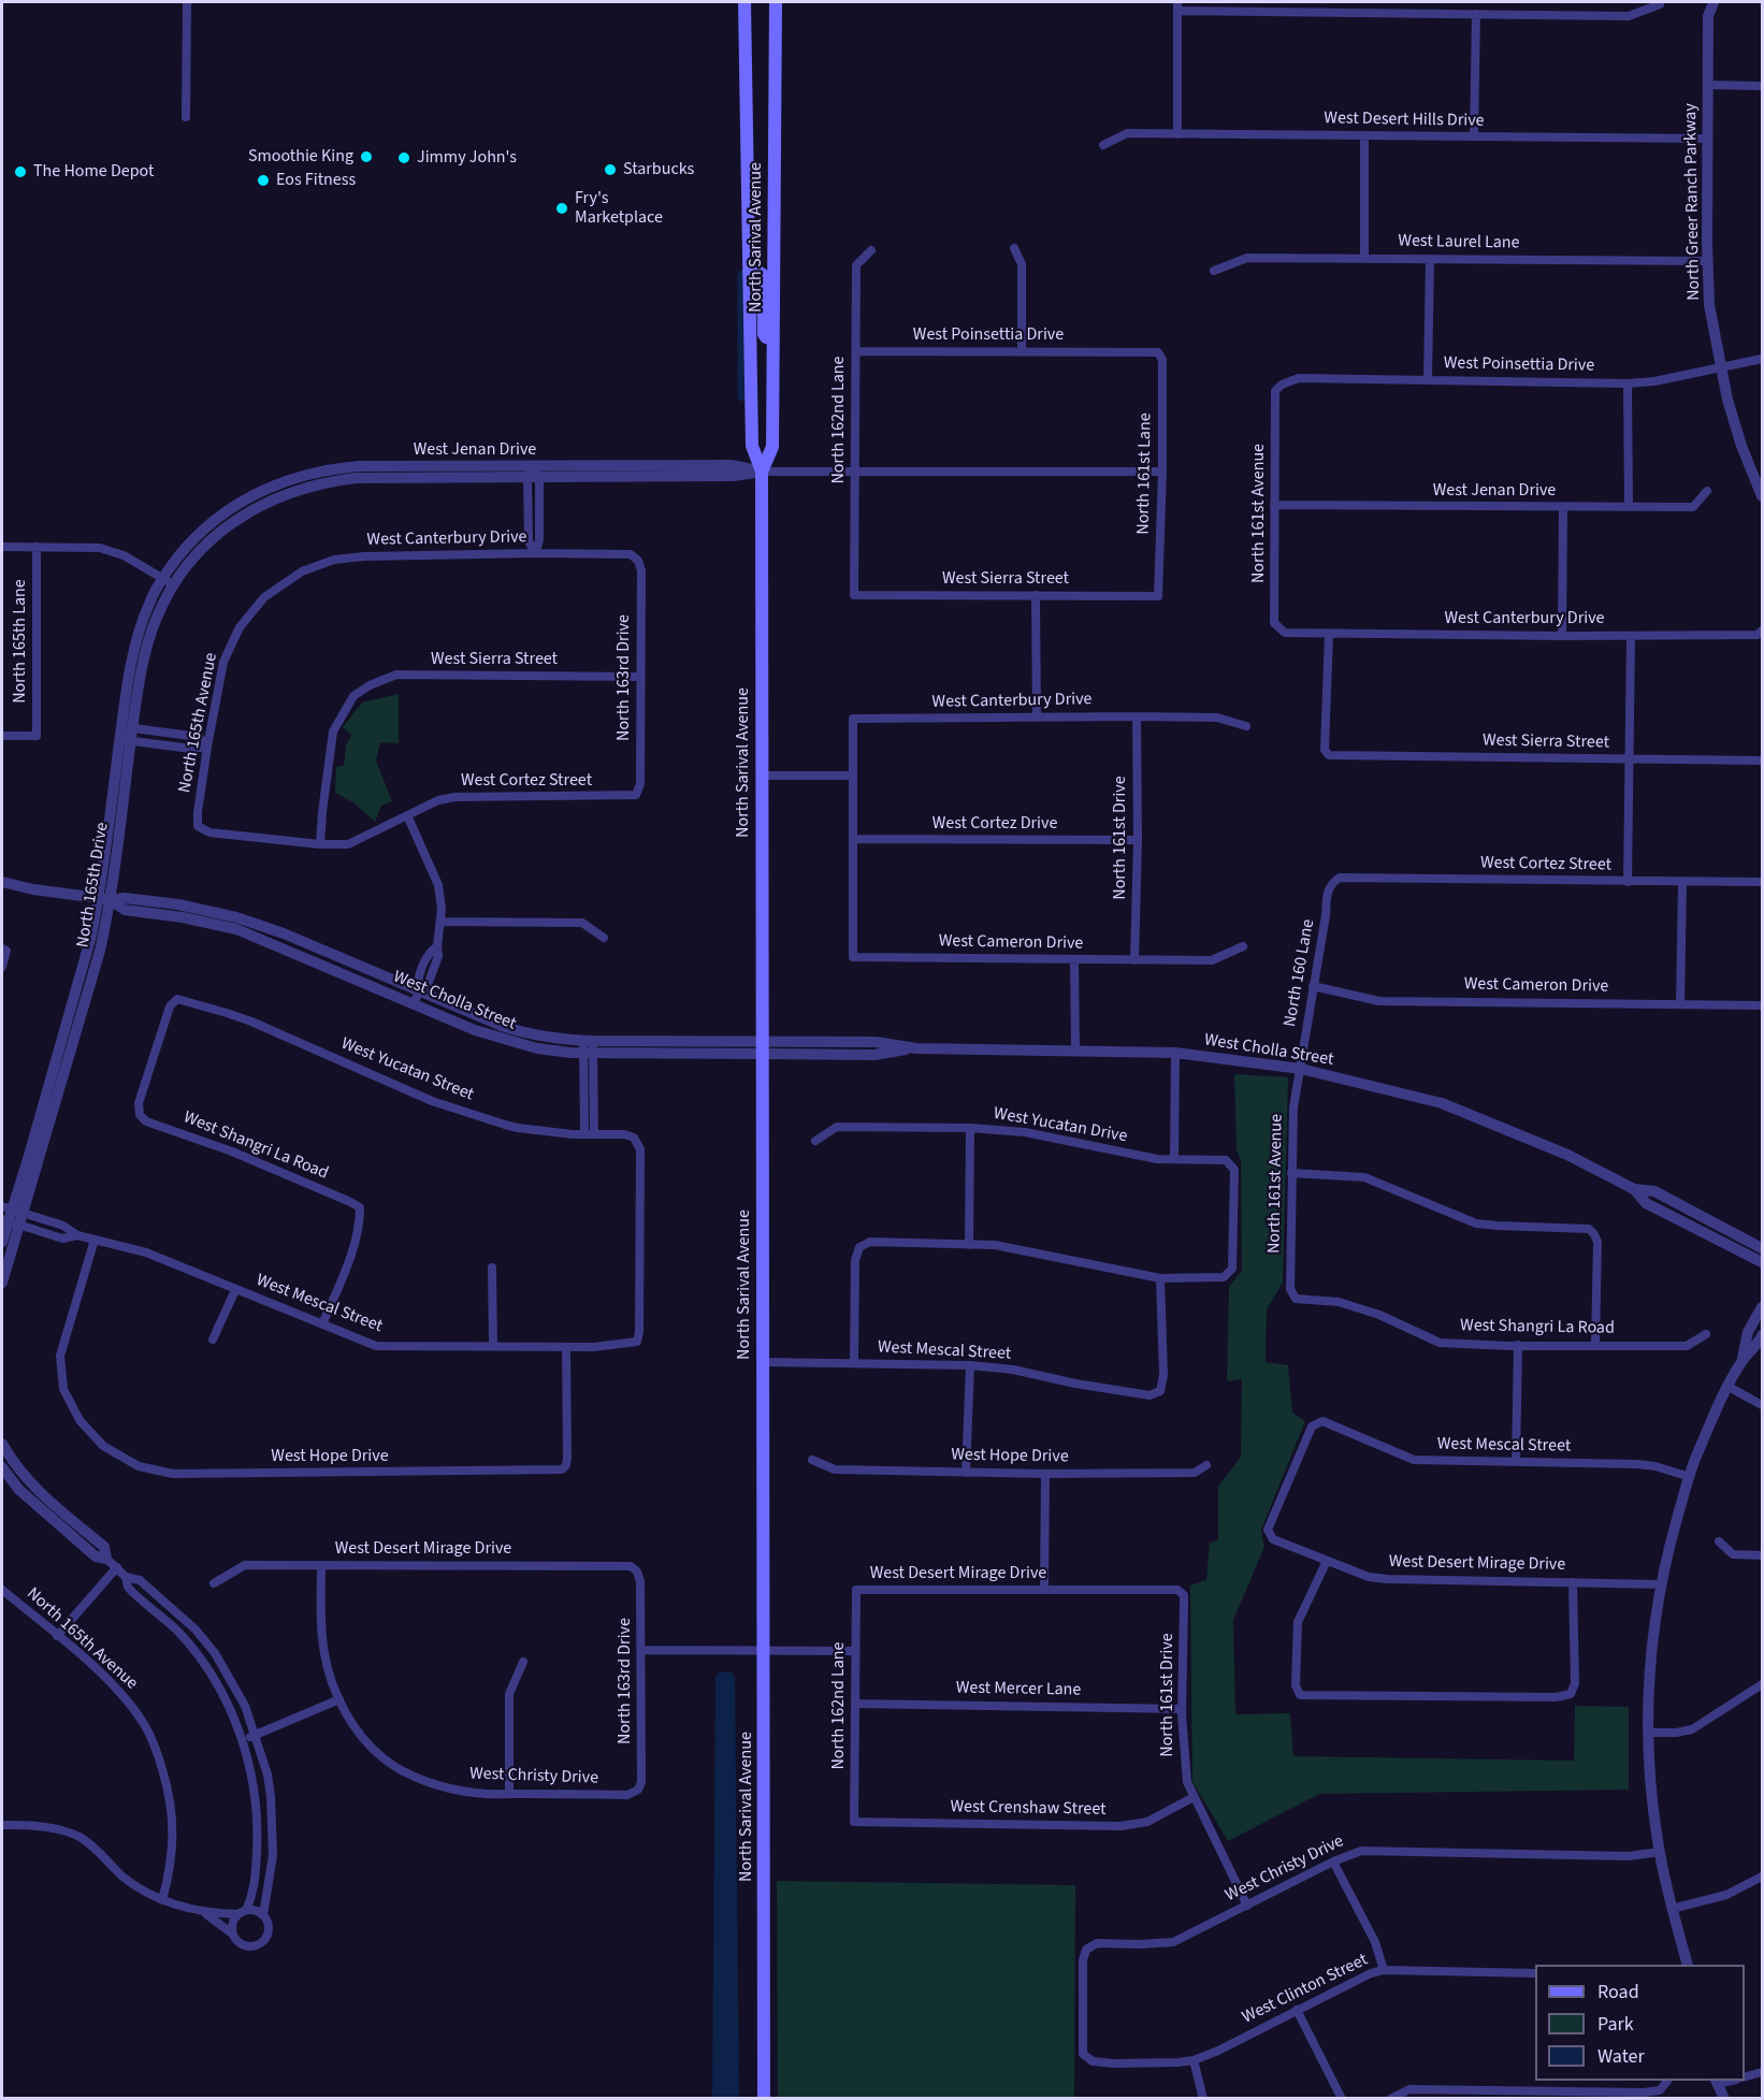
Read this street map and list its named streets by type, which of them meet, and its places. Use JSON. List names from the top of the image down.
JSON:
{
  "streets": {
    "main road": ["North Sarival Avenue"],
    "street": [
      "West Desert Hills Drive",
      "North Greer Ranch Parkway",
      "West Laurel Lane",
      "West Poinsettia Drive",
      "North 162nd Lane",
      "West Jenan Drive",
      "North 161st Lane",
      "North 161st Avenue",
      "West Canterbury Drive",
      "West Sierra Street",
      "North 165th Lane",
      "North 163rd Drive",
      "North 165th Avenue",
      "West Cortez Street",
      "West Cortez Drive",
      "North 161st Drive",
      "North 165th Drive",
      "West Cameron Drive",
      "North 160 Lane",
      "West Cholla Street",
      "West Yucatan Street",
      "West Yucatan Drive",
      "West Shangri La Road",
      "West Mescal Street",
      "West Hope Drive",
      "West Desert Mirage Drive",
      "West Mercer Lane",
      "West Christy Drive",
      "West Crenshaw Street",
      "West Clinton Street"
    ]
  },
  "crossings": [
    ["West Desert Hills Drive", "North Greer Ranch Parkway"],
    ["North Greer Ranch Parkway", "West Laurel Lane"],
    ["North Greer Ranch Parkway", "West Poinsettia Drive"],
    ["North Sarival Avenue", "West Jenan Drive"],
    ["North Sarival Avenue", "West Cholla Street"],
    ["North Sarival Avenue", "West Mescal Street"],
    ["West Poinsettia Drive", "North 162nd Lane"],
    ["West Poinsettia Drive", "North 161st Lane"],
    ["West Poinsettia Drive", "North 161st Avenue"],
    ["North 162nd Lane", "West Jenan Drive"],
    ["North 162nd Lane", "West Sierra Street"],
    ["North 162nd Lane", "West Desert Mirage Drive"],
    ["North 162nd Lane", "West Mercer Lane"],
    ["North 162nd Lane", "West Crenshaw Street"],
    ["West Jenan Drive", "North 161st Lane"],
    ["West Jenan Drive", "North 161st Avenue"],
    ["West Jenan Drive", "North 165th Drive"],
    ["North 161st Lane", "West Sierra Street"],
    ["North 161st Avenue", "West Canterbury Drive"],
    ["North 161st Avenue", "North 160 Lane"],
    ["North 161st Avenue", "West Cholla Street"],
    ["North 161st Avenue", "West Shangri La Road"],
    ["West Canterbury Drive", "West Sierra Street"],
    ["West Canterbury Drive", "North 163rd Drive"],
    ["West Canterbury Drive", "North 165th Avenue"],
    ["West Canterbury Drive", "North 161st Drive"],
    ["West Sierra Street", "North 163rd Drive"],
    ["West Sierra Street", "West Cortez Street"],
    ["North 163rd Drive", "West Cortez Street"],
    ["North 163rd Drive", "West Desert Mirage Drive"],
    ["North 163rd Drive", "West Christy Drive"],
    ["North 165th Avenue", "West Cortez Street"],
    ["West Cortez Street", "North 160 Lane"],
    ["West Cortez Drive", "North 161st Drive"],
    ["West Cortez Drive", "West Cameron Drive"],
    ["North 161st Drive", "West Cameron Drive"],
    ["North 161st Drive", "West Desert Mirage Drive"],
    ["North 161st Drive", "West Mercer Lane"],
    ["North 161st Drive", "West Christy Drive"],
    ["North 161st Drive", "West Crenshaw Street"],
    ["North 165th Drive", "West Cholla Street"],
    ["North 165th Drive", "West Mescal Street"],
    ["West Cameron Drive", "North 160 Lane"],
    ["North 160 Lane", "West Cholla Street"],
    ["West Yucatan Street", "West Shangri La Road"],
    ["West Yucatan Street", "West Mescal Street"],
    ["West Yucatan Drive", "West Mescal Street"],
    ["West Shangri La Road", "West Mescal Street"],
    ["West Mescal Street", "West Hope Drive"],
    ["West Mescal Street", "West Desert Mirage Drive"],
    ["West Desert Mirage Drive", "West Christy Drive"],
    ["West Christy Drive", "West Clinton Street"]
  ],
  "places": [
    "Smoothie King",
    "Jimmy John's",
    "Starbucks",
    "The Home Depot",
    "Eos Fitness",
    "Fry's Marketplace"
  ],
  "legend": ["Road", "Park", "Water"]
}
